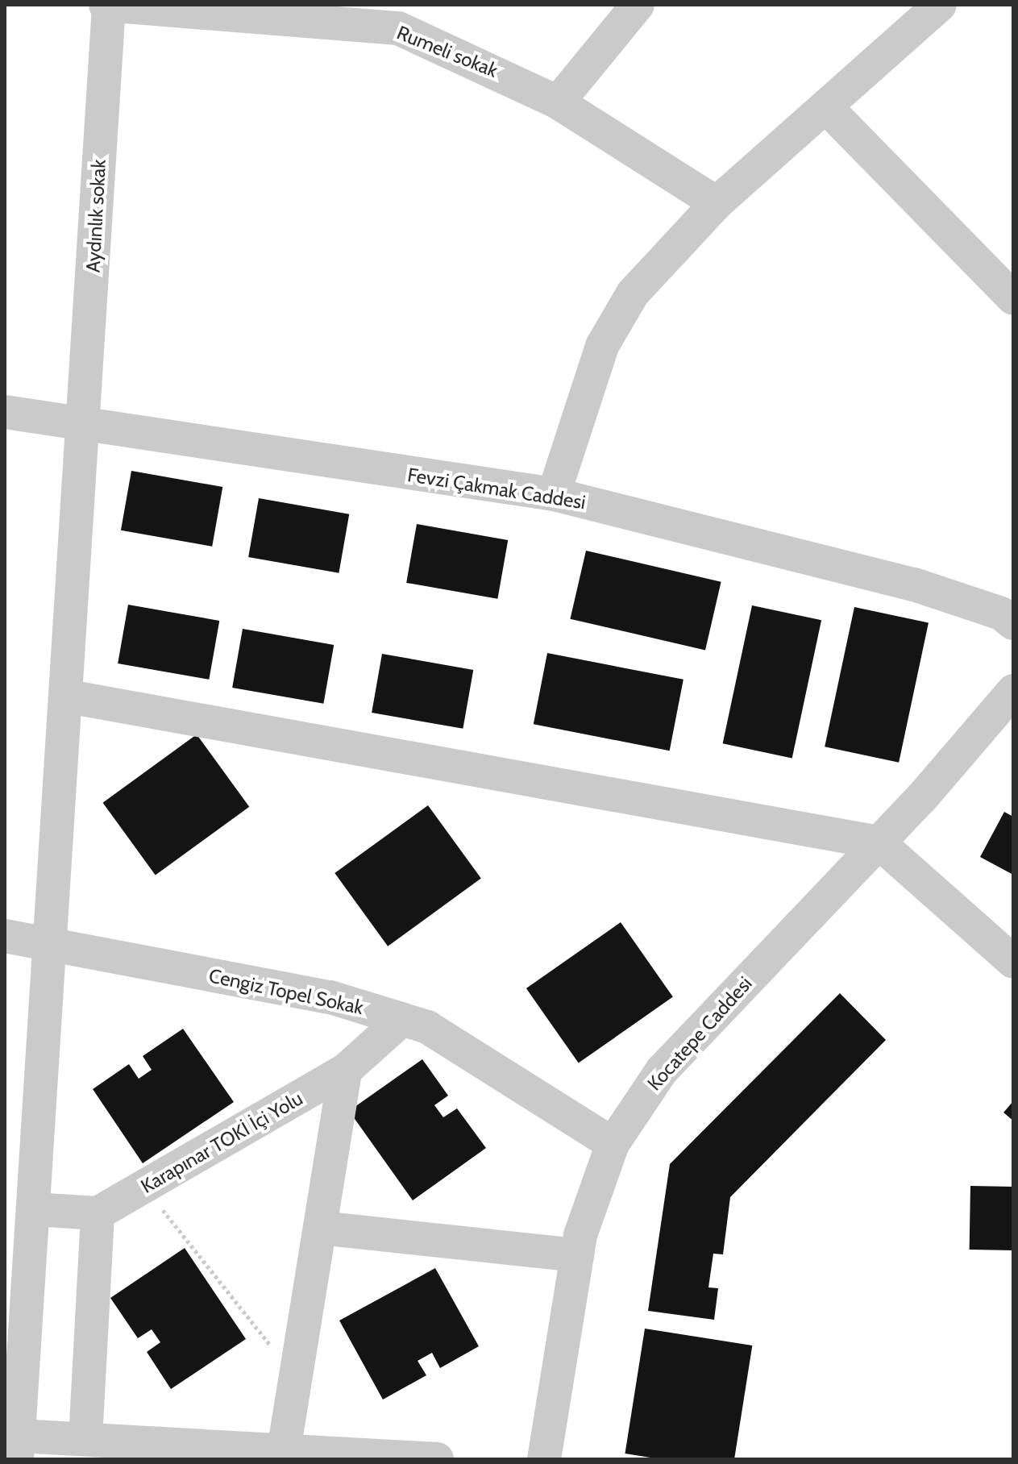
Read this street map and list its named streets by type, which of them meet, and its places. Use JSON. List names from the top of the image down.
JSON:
{
  "streets": {
    "street": [
      "Rumeli sokak",
      "Aydınlık sokak",
      "Fevzi Çakmak Caddesi",
      "Cengiz Topel Sokak",
      "Kocatepe Caddesi",
      "Karapınar TOKİ İçi Yolu"
    ]
  },
  "crossings": [
    ["Rumeli sokak", "Aydınlık sokak"],
    ["Aydınlık sokak", "Fevzi Çakmak Caddesi"],
    ["Aydınlık sokak", "Cengiz Topel Sokak"],
    ["Cengiz Topel Sokak", "Kocatepe Caddesi"],
    ["Cengiz Topel Sokak", "Karapınar TOKİ İçi Yolu"]
  ]
}
